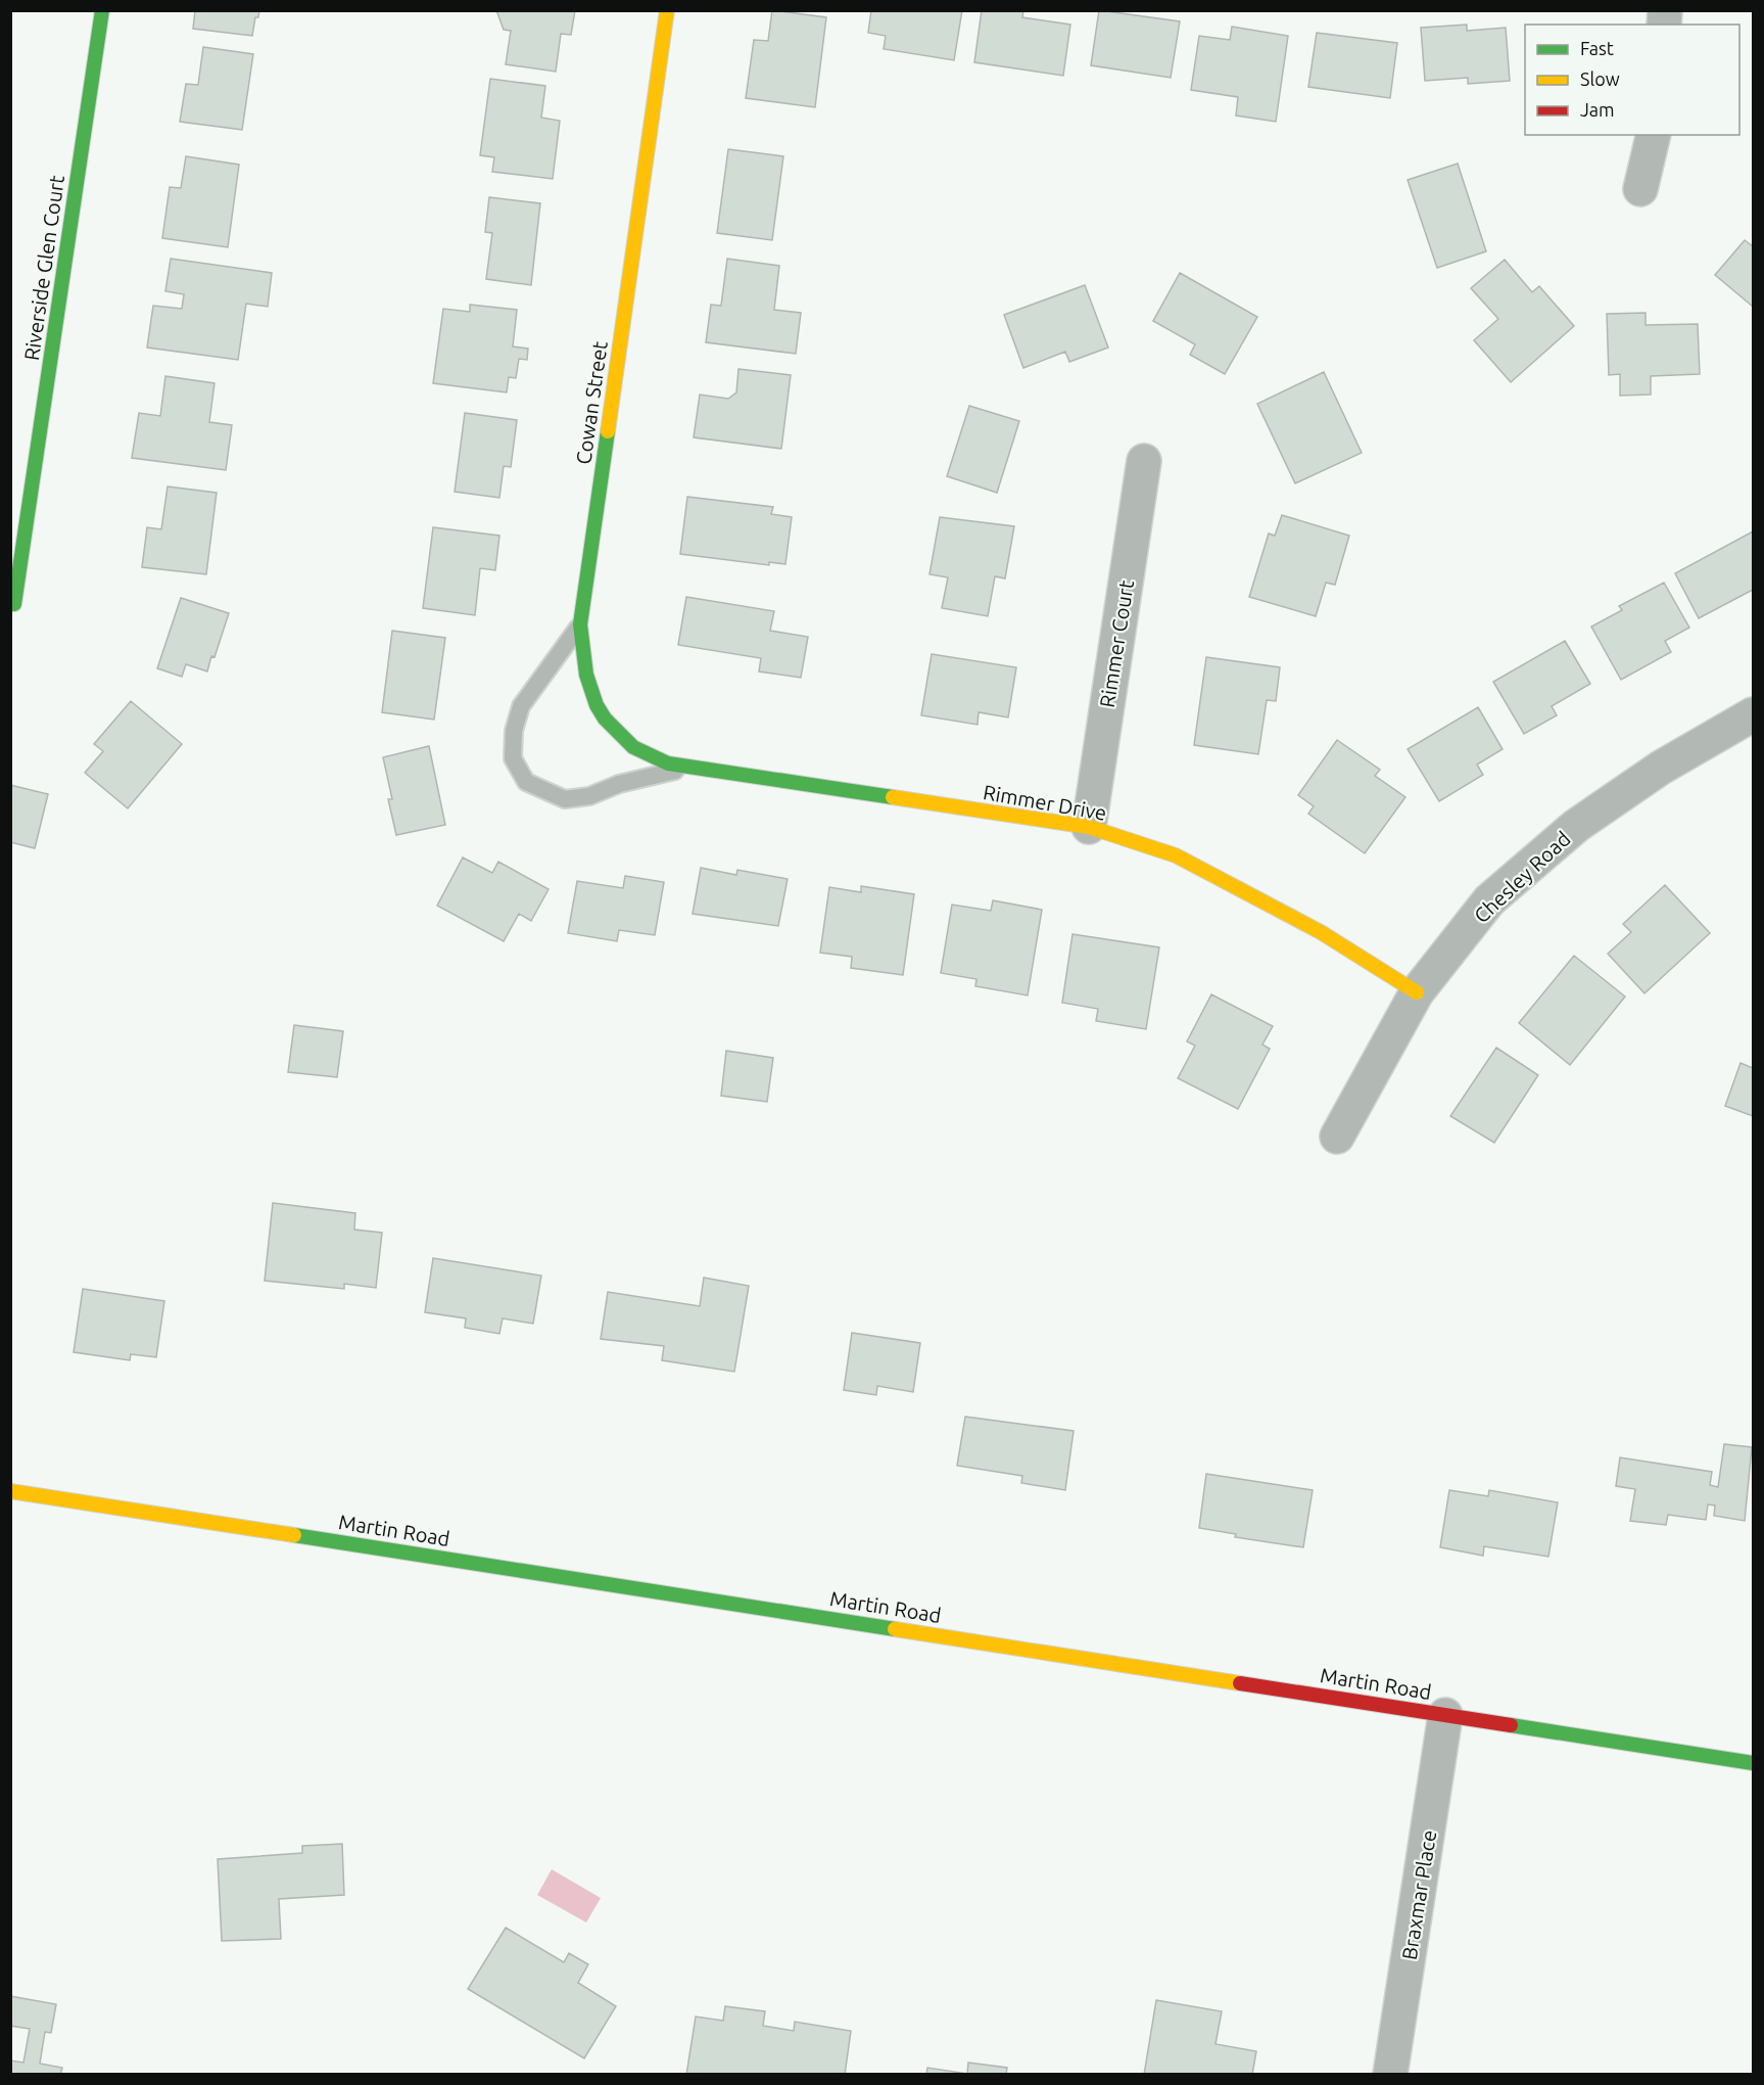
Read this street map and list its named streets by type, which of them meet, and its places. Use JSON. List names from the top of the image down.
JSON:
{
  "streets": {
    "street": [
      "Riverside Glen Court",
      "Cowan Street",
      "Rimmer Court",
      "Rimmer Drive",
      "Chesley Road",
      "Martin Road",
      "Braxmar Place"
    ]
  },
  "crossings": [
    ["Cowan Street", "Rimmer Drive"],
    ["Rimmer Court", "Rimmer Drive"],
    ["Rimmer Drive", "Chesley Road"],
    ["Martin Road", "Braxmar Place"]
  ],
  "legend": ["Fast", "Slow", "Jam"]
}
